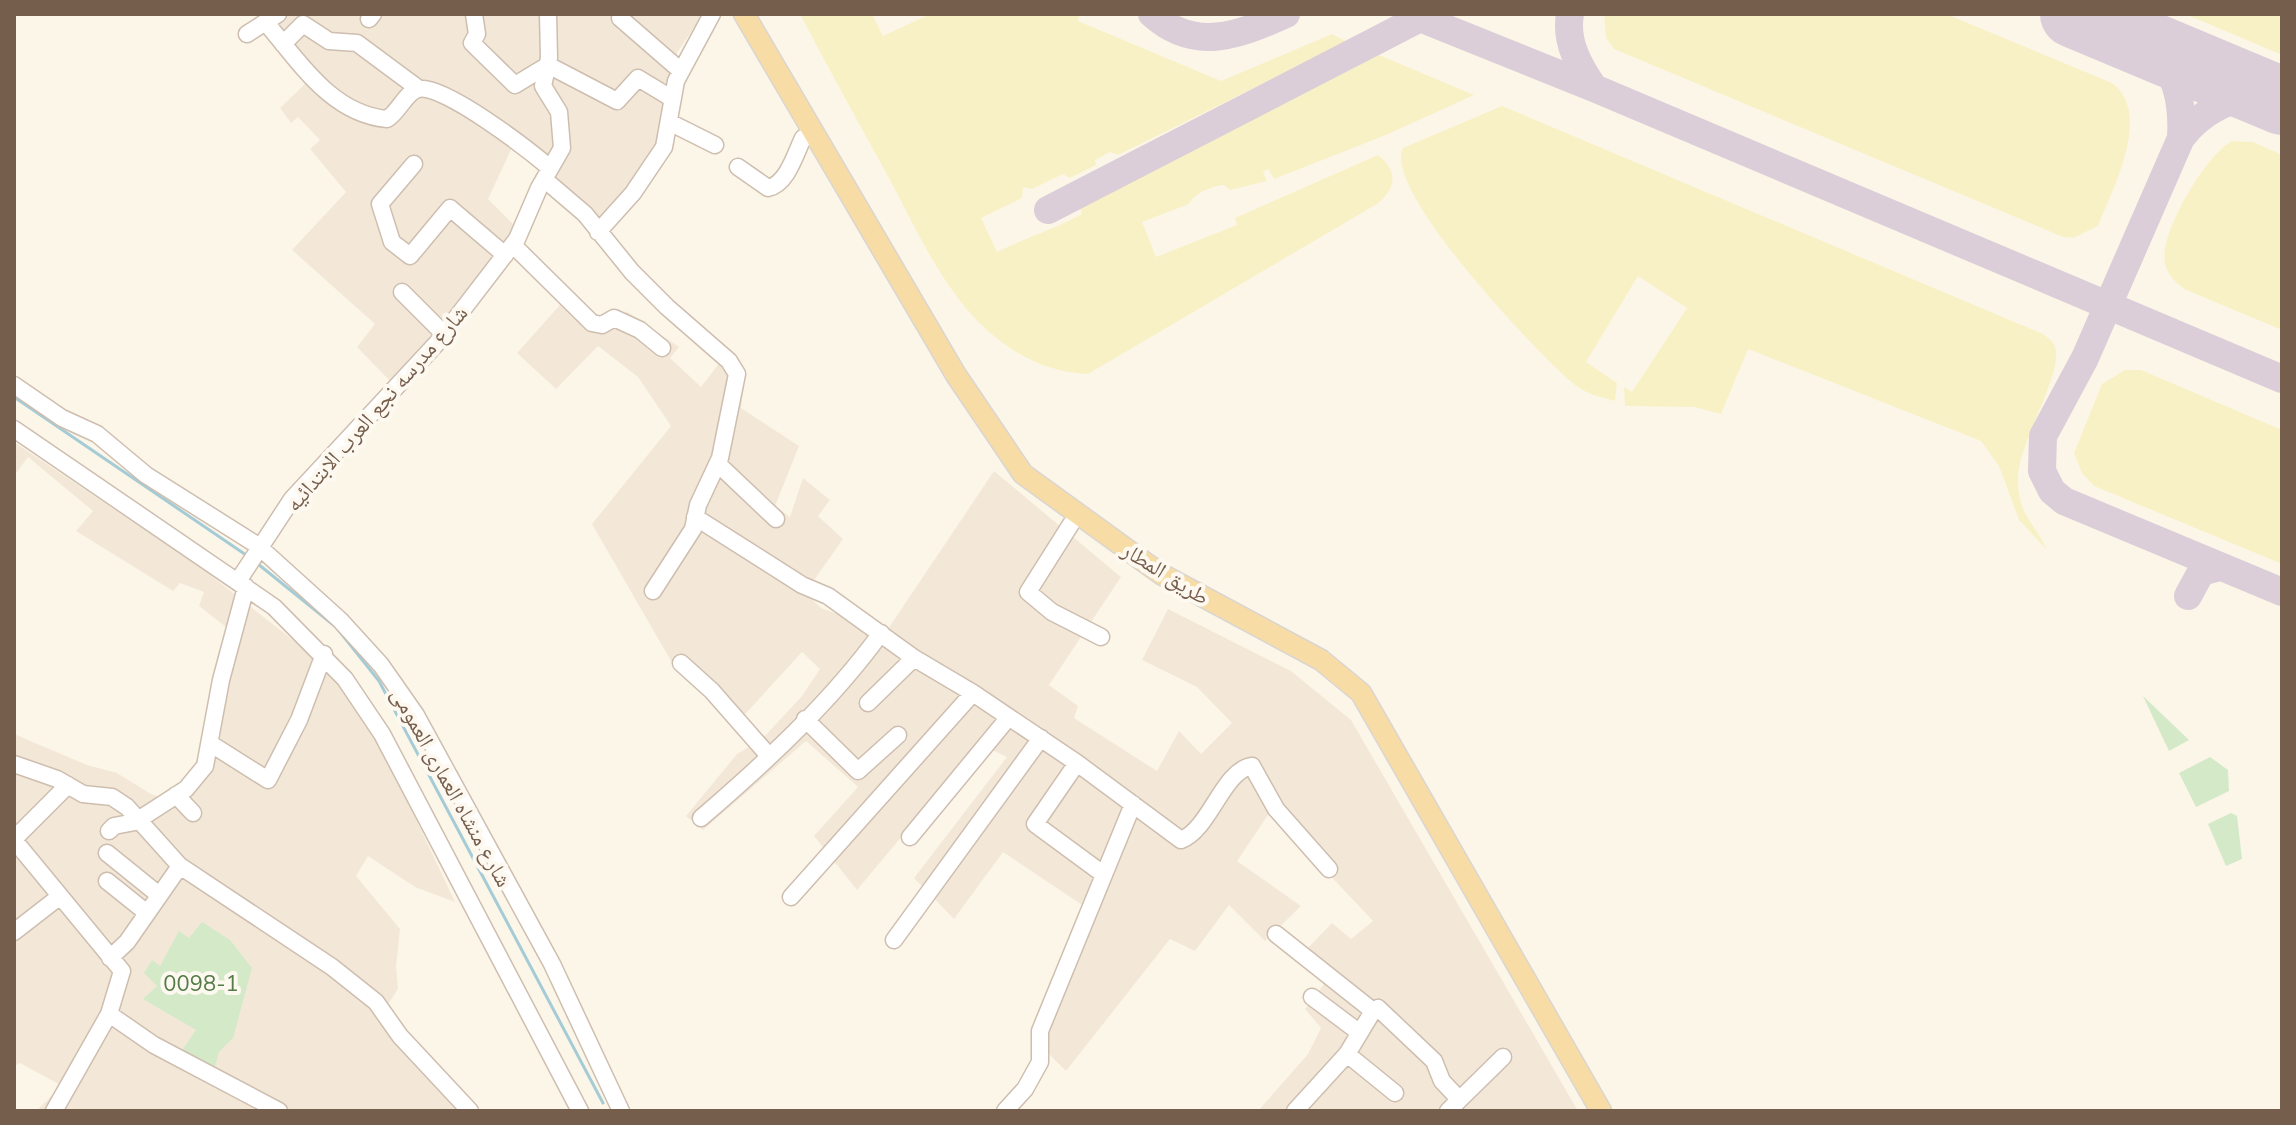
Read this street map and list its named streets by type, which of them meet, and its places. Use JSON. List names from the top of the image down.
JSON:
{
  "streets": {
    "main road": ["طريق المطار"],
    "street": ["شارع مدرسه نجع العرب الابتدائيه", "شارع منشاه العمارى العمومى"]
  },
  "crossings": [
    ["شارع مدرسه نجع العرب الابتدائيه", "شارع منشاه العمارى العمومى"]
  ],
  "parks": ["0098-1"]
}
